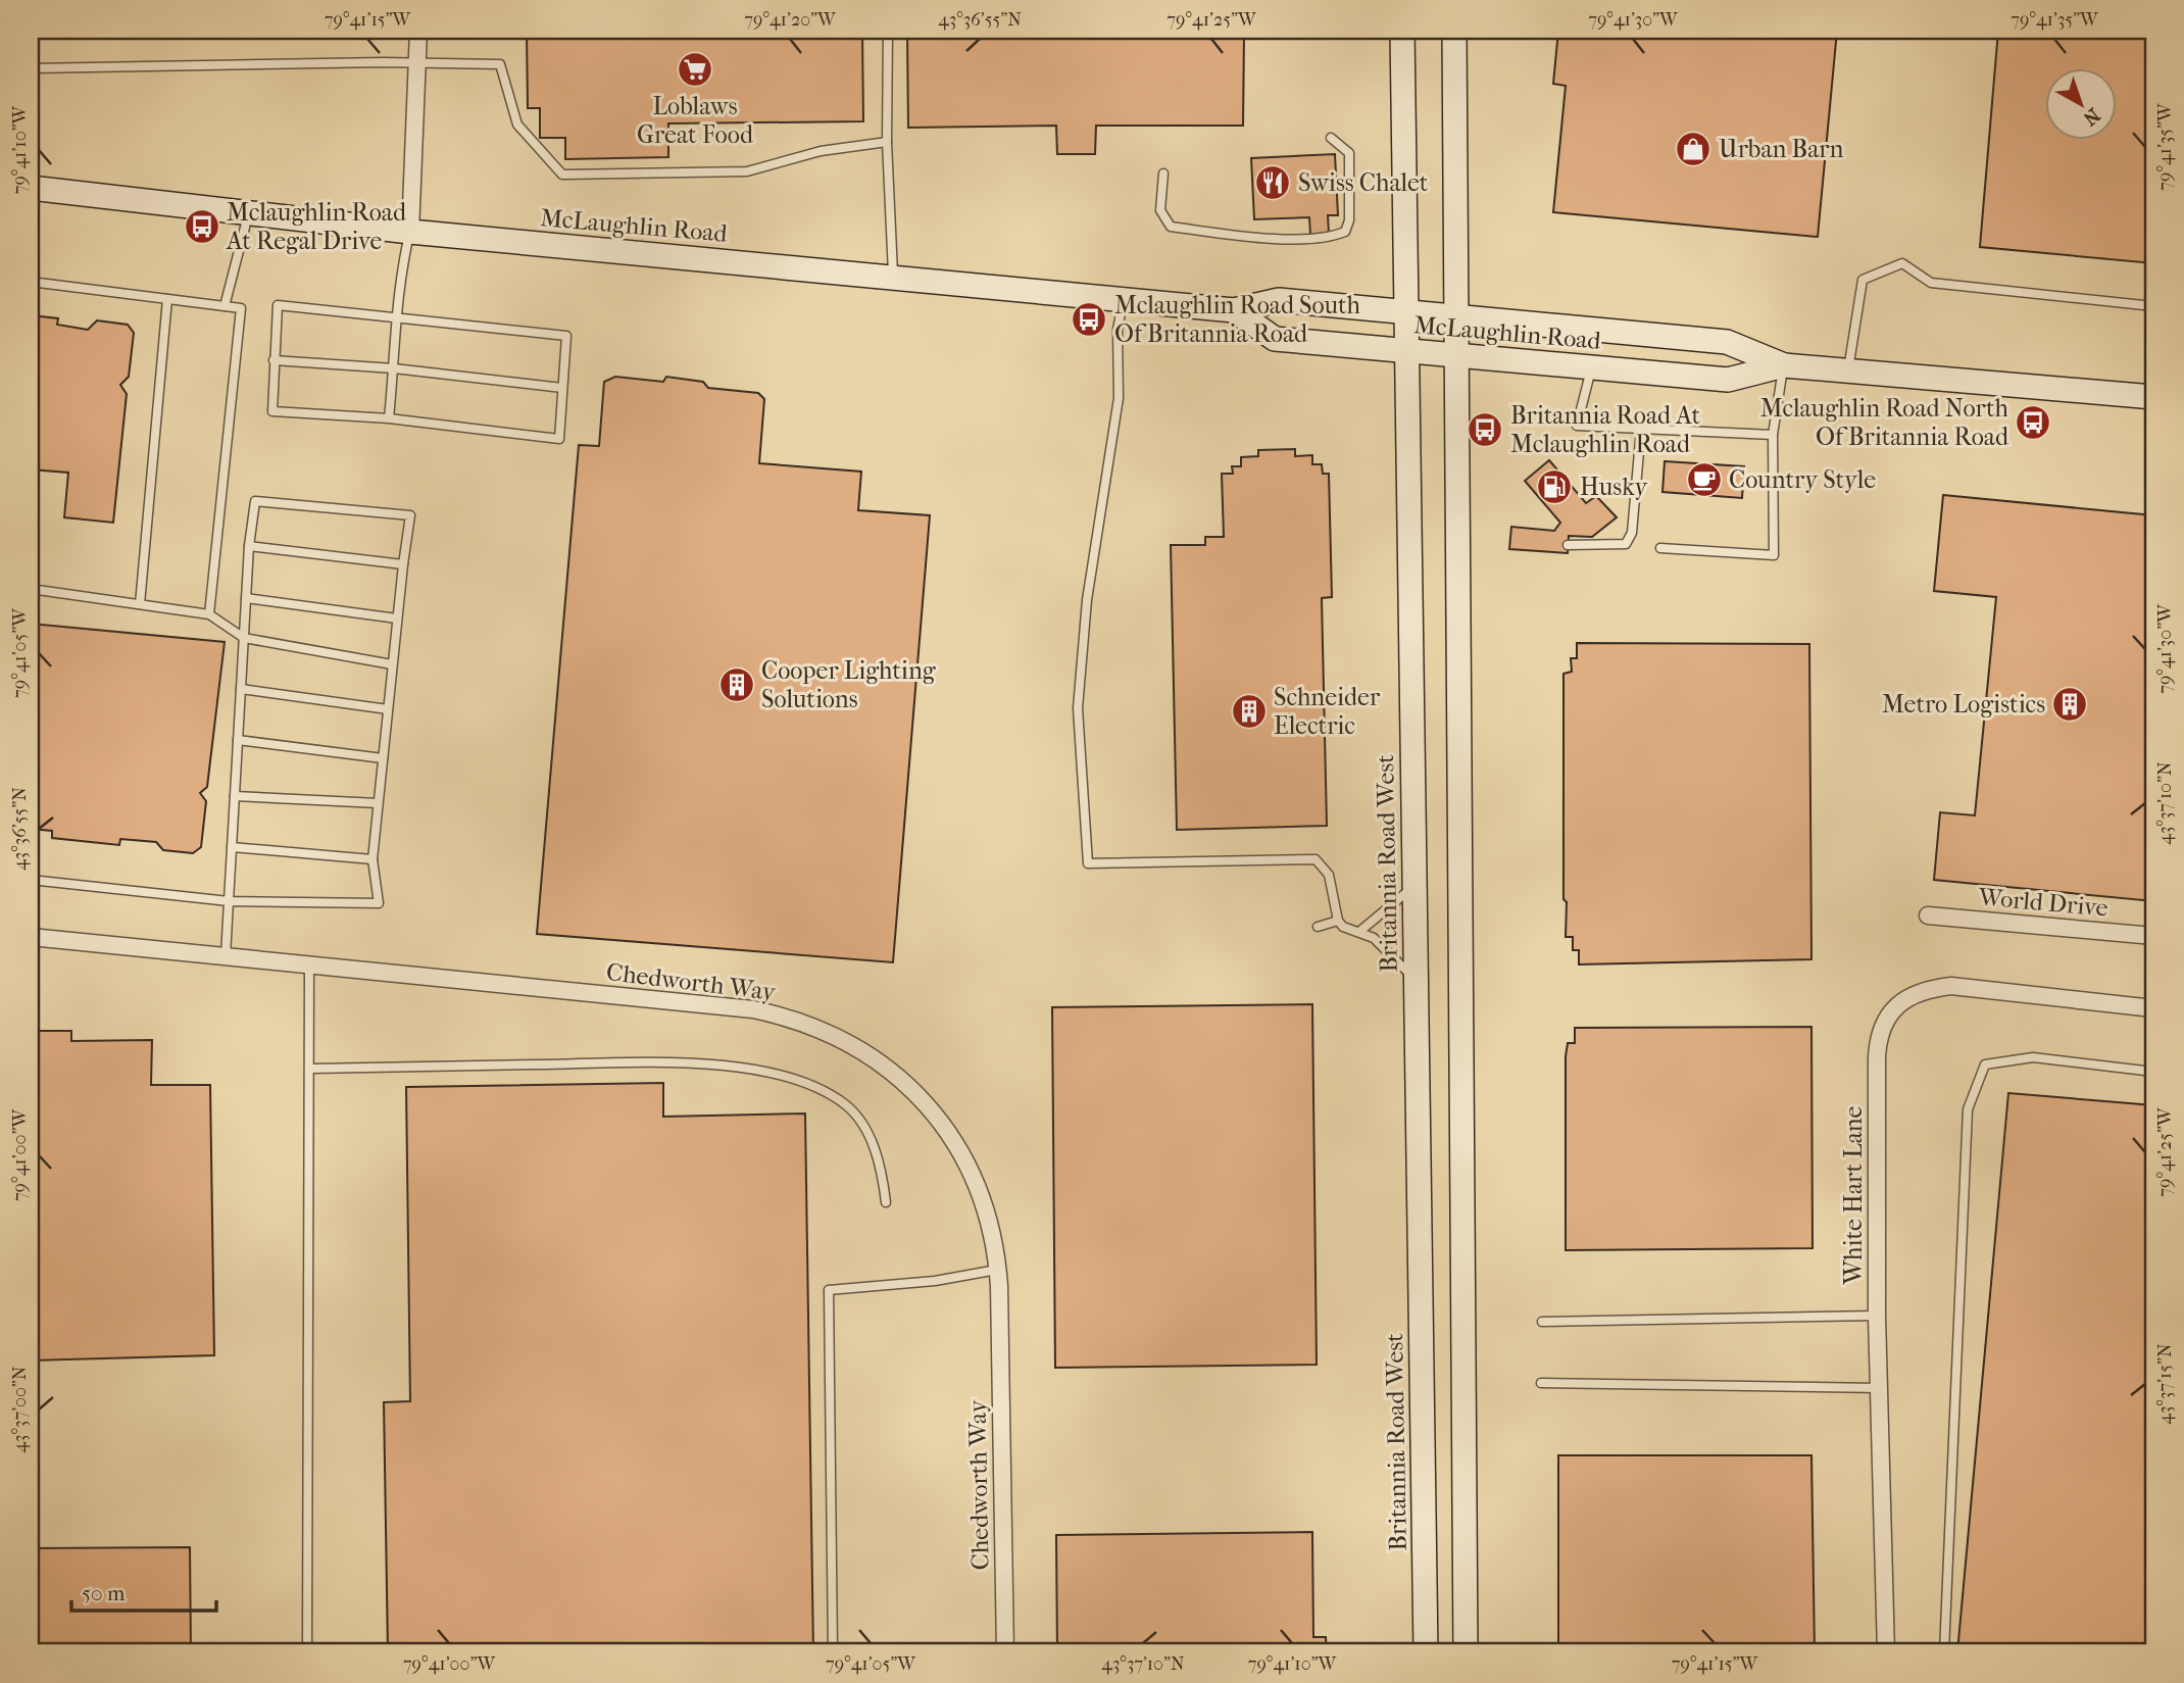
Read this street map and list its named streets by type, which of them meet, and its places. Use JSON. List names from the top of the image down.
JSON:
{
  "streets": {
    "main road": ["McLaughlin Road", "Britannia Road West"],
    "street": ["World Drive", "Chedworth Way", "White Hart Lane"]
  },
  "crossings": [
    ["McLaughlin Road", "Britannia Road West"]
  ],
  "places": {
    "supermarket": ["Loblaws Great Food"],
    "shop": ["Urban Barn"],
    "restaurant": ["Swiss Chalet"],
    "bus stop": [
      "Mclaughlin Road At Regal Drive",
      "Mclaughlin Road South Of Britannia Road",
      "Mclaughlin Road North Of Britannia Road",
      "Britannia Road At Mclaughlin Road"
    ],
    "cafe": ["Country Style"],
    "fuel station": ["Husky"],
    "building": ["Cooper Lighting Solutions", "Metro Logistics", "Schneider Electric"]
  },
  "scale_bar": "50 m",
  "north": "bottom right",
  "coordinates": [
    "79°41'15\"W",
    "79°41'20\"W",
    "43°36'55\"N",
    "79°41'25\"W",
    "79°41'30\"W",
    "79°41'35\"W",
    "79°41'10\"W",
    "79°41'05\"W",
    "43°37'10\"N",
    "79°41'00\"W",
    "43°37'15\"N",
    "43°37'00\"N"
  ]
}
